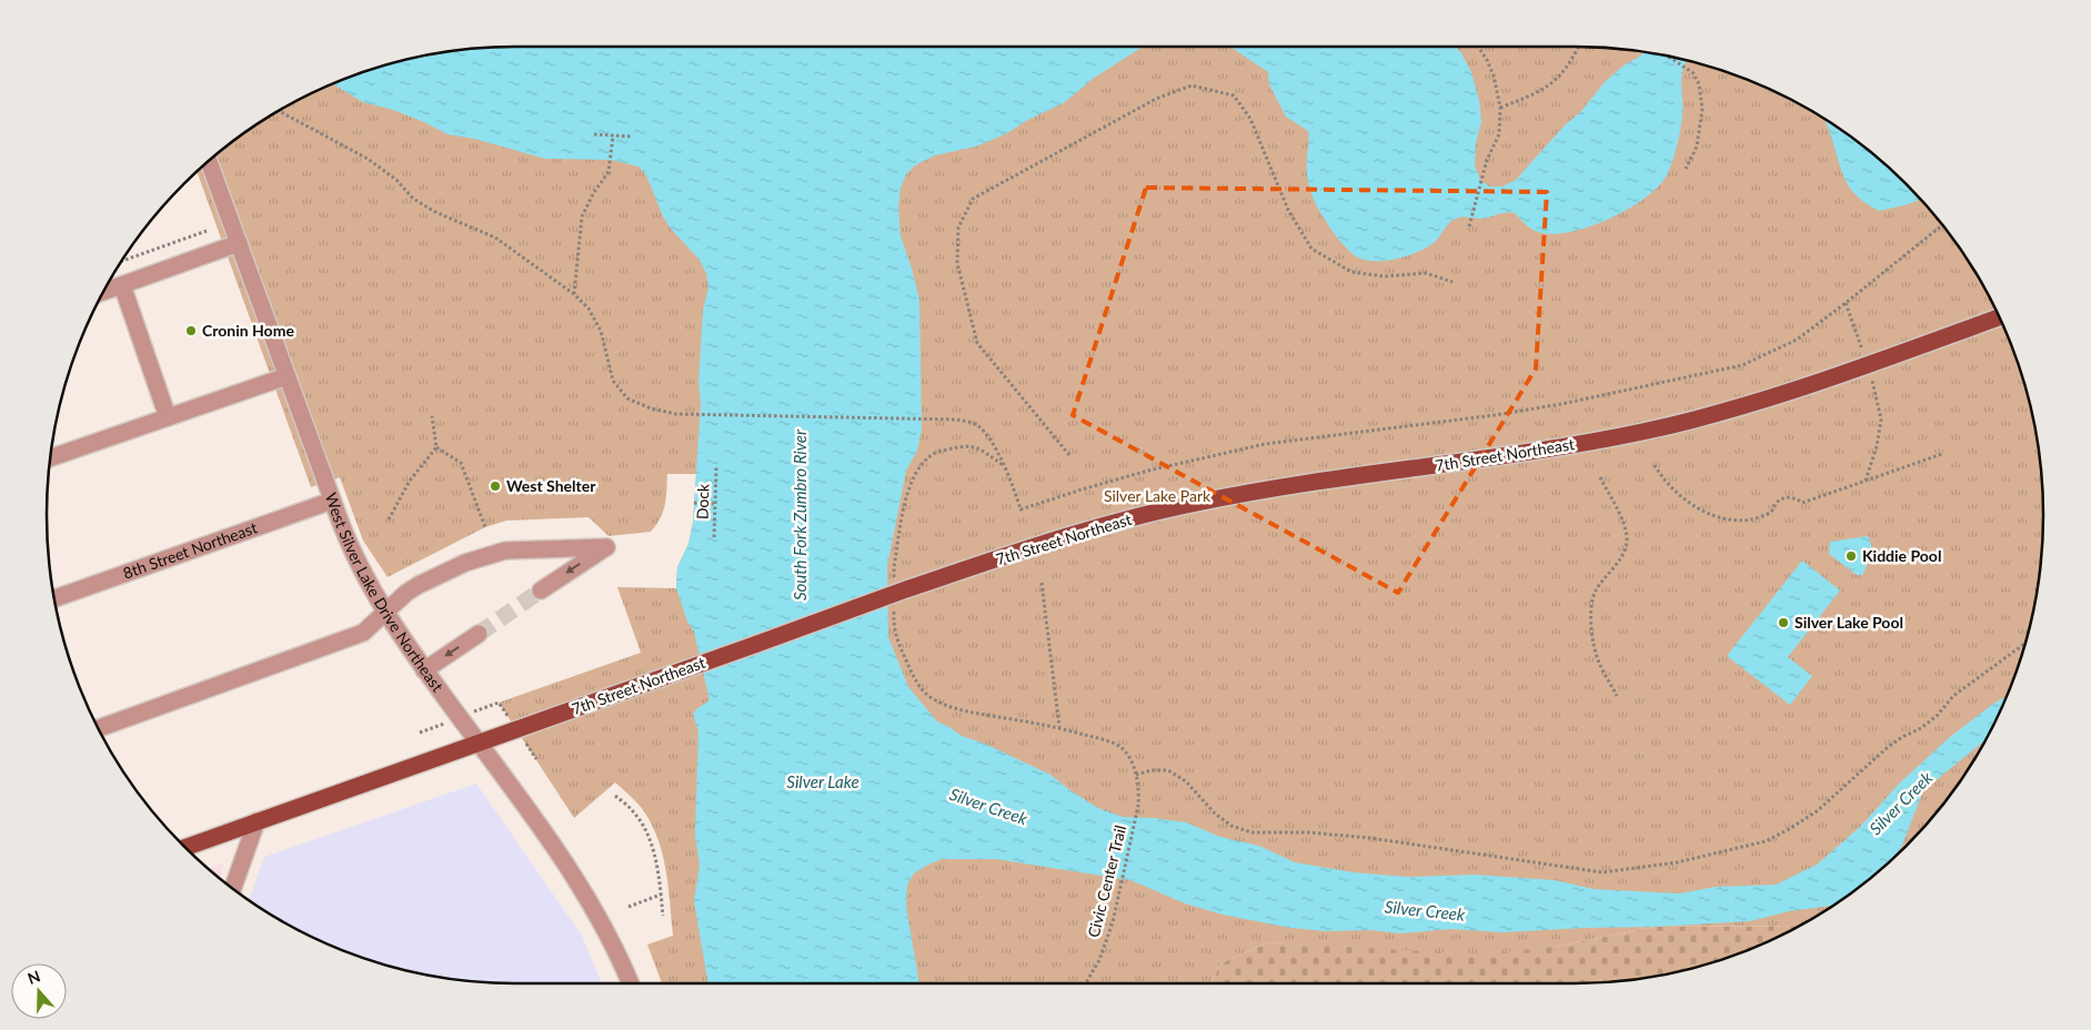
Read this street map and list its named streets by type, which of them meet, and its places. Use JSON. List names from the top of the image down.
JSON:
{
  "streets": {
    "main road": ["7th Street Northeast"],
    "street": ["8th Street Northeast", "West Silver Lake Drive Northeast"],
    "path": ["Dock", "Civic Center Trail"]
  },
  "crossings": [
    ["7th Street Northeast", "West Silver Lake Drive Northeast"],
    ["8th Street Northeast", "West Silver Lake Drive Northeast"]
  ],
  "water": ["South Fork Zumbro River", "Silver Lake", "Silver Creek"],
  "parks": ["Silver Lake Park"],
  "places": [
    "Cronin Home",
    "West Shelter",
    "Kiddie Pool",
    "Silver Lake Pool"
  ],
  "north": "top"
}
